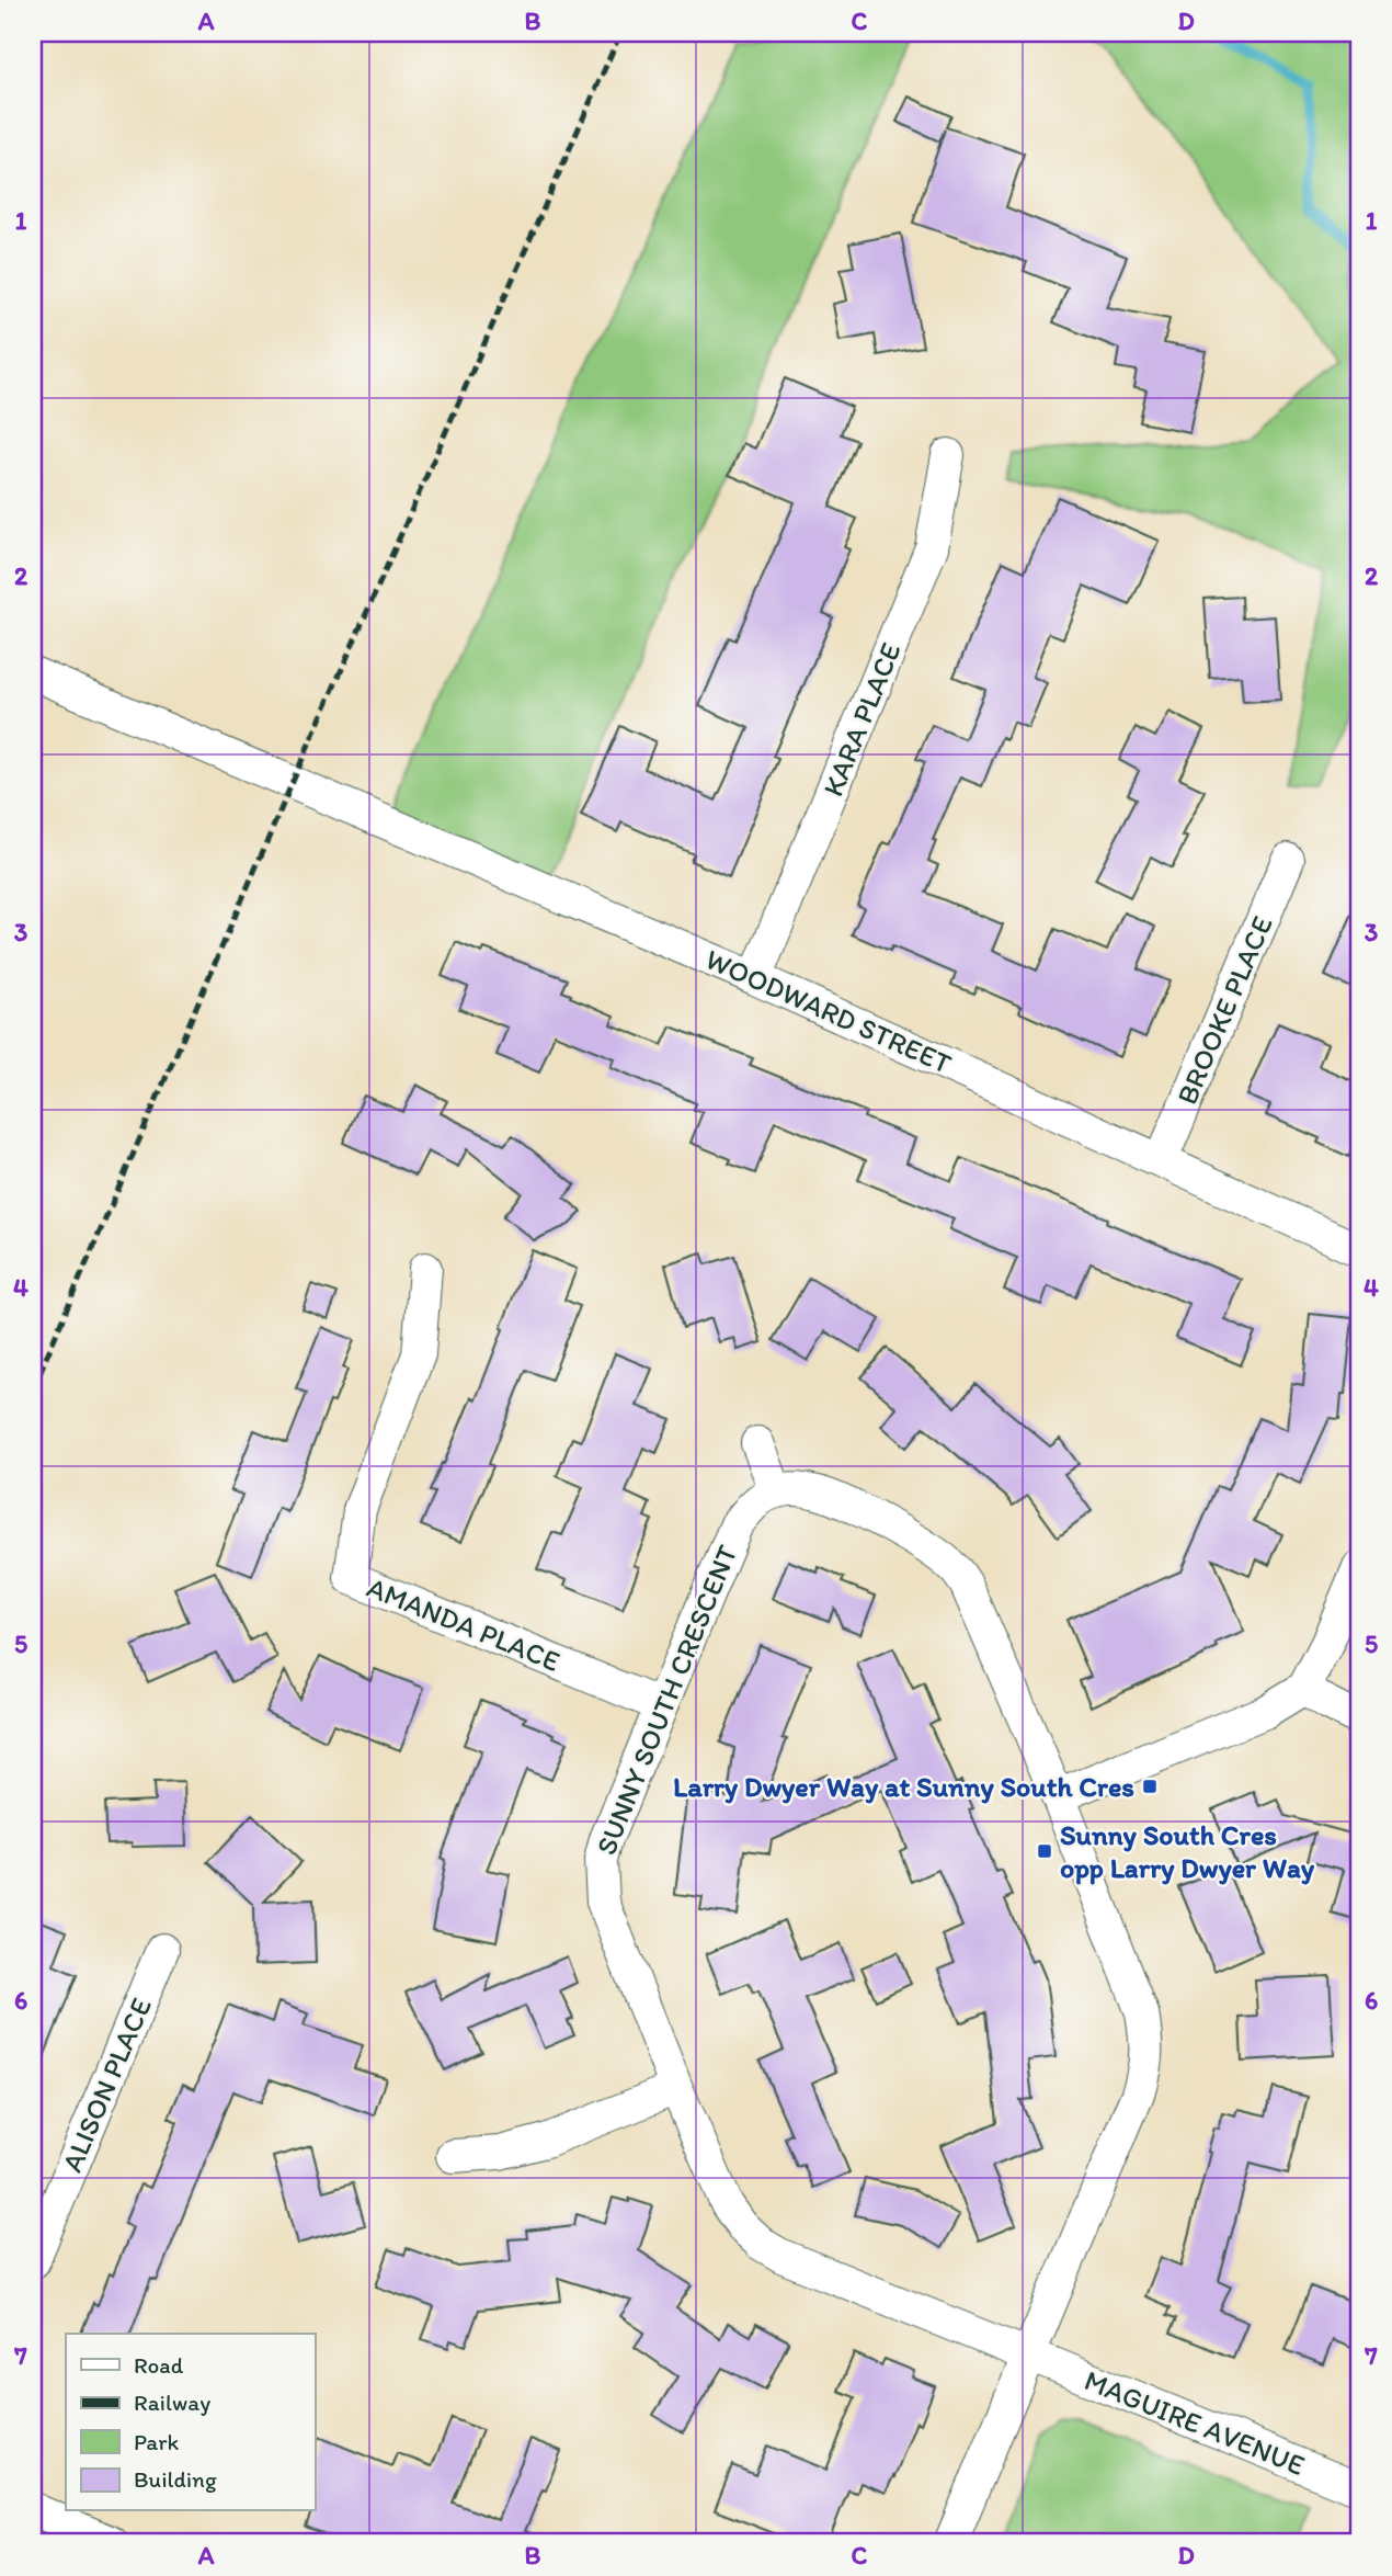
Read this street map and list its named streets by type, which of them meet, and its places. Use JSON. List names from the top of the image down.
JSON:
{
  "streets": {
    "street": [
      "KARA PLACE",
      "BROOKE PLACE",
      "WOODWARD STREET",
      "AMANDA PLACE",
      "SUNNY SOUTH CRESCENT",
      "ALISON PLACE",
      "MAGUIRE AVENUE"
    ]
  },
  "crossings": [
    ["KARA PLACE", "WOODWARD STREET"],
    ["BROOKE PLACE", "WOODWARD STREET"],
    ["AMANDA PLACE", "SUNNY SOUTH CRESCENT"],
    ["SUNNY SOUTH CRESCENT", "MAGUIRE AVENUE"]
  ],
  "places": {
    "transit": ["Larry Dwyer Way at Sunny South Cres", "Sunny South Cres opp Larry Dwyer Way"]
  },
  "legend": [
    "Road",
    "Railway",
    "Park",
    "Building"
  ],
  "grid": {
    "columns": [
      "A",
      "B",
      "C",
      "D"
    ],
    "rows": [
      "1",
      "2",
      "3",
      "4",
      "5",
      "6",
      "7"
    ]
  }
}
